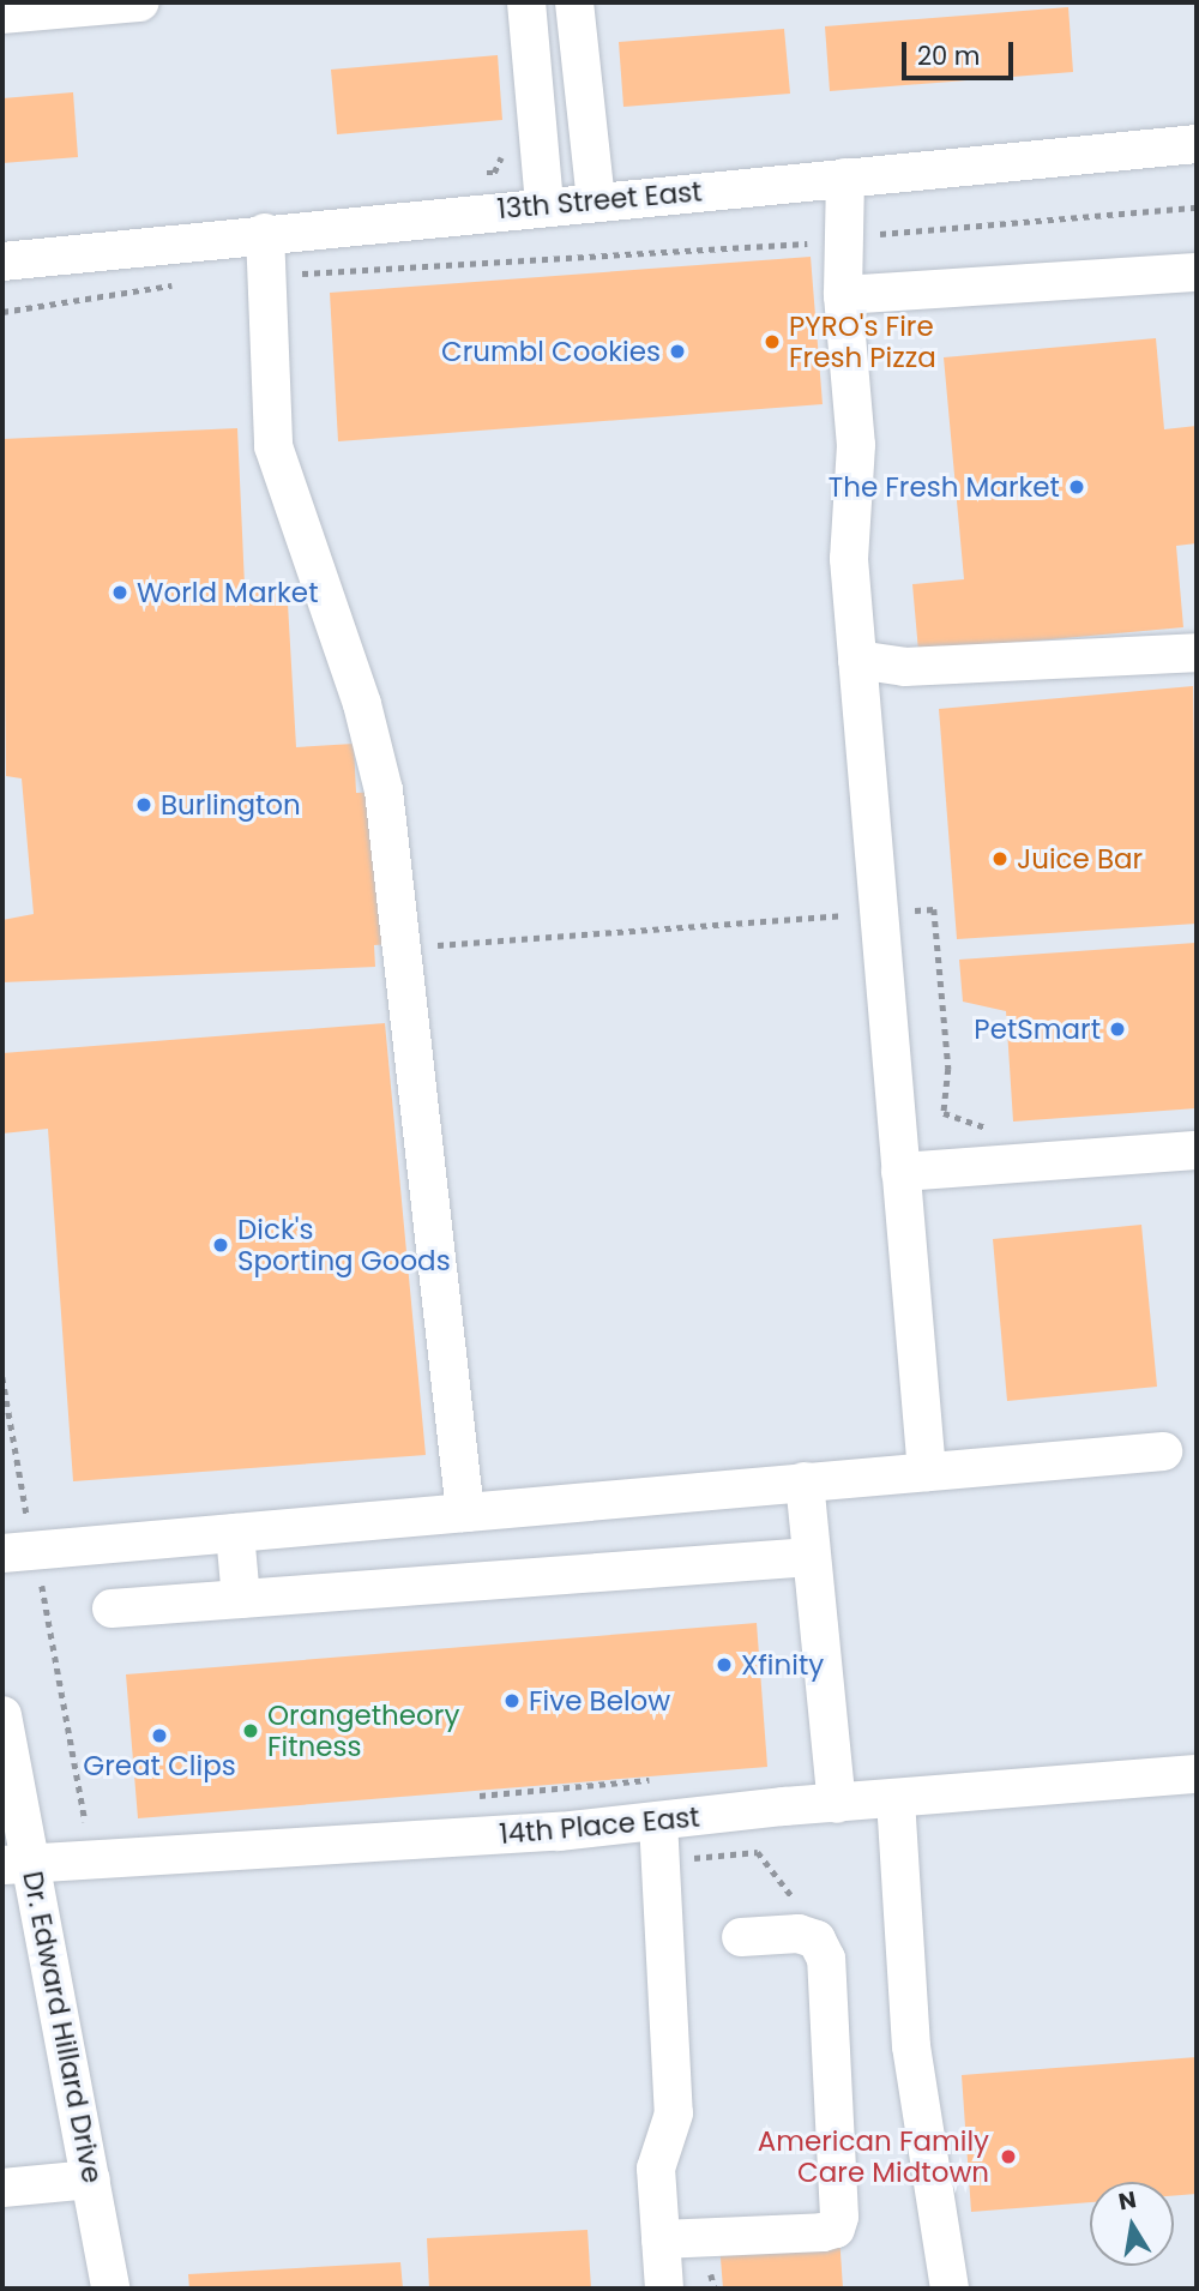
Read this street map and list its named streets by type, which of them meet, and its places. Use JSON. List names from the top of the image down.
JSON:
{
  "streets": {
    "street": ["13th Street East", "14th Place East", "Dr. Edward Hillard Drive"]
  },
  "crossings": [
    ["14th Place East", "Dr. Edward Hillard Drive"]
  ],
  "places": [
    "PYRO's Fire Fresh Pizza",
    "Crumbl Cookies",
    "The Fresh Market",
    "World Market",
    "Burlington",
    "Juice Bar",
    "PetSmart",
    "Dick's Sporting Goods",
    "Xfinity",
    "Five Below",
    "Orangetheory Fitness",
    "Great Clips",
    "American Family Care Midtown"
  ],
  "scale_bar": "20 m",
  "north": "top"
}
